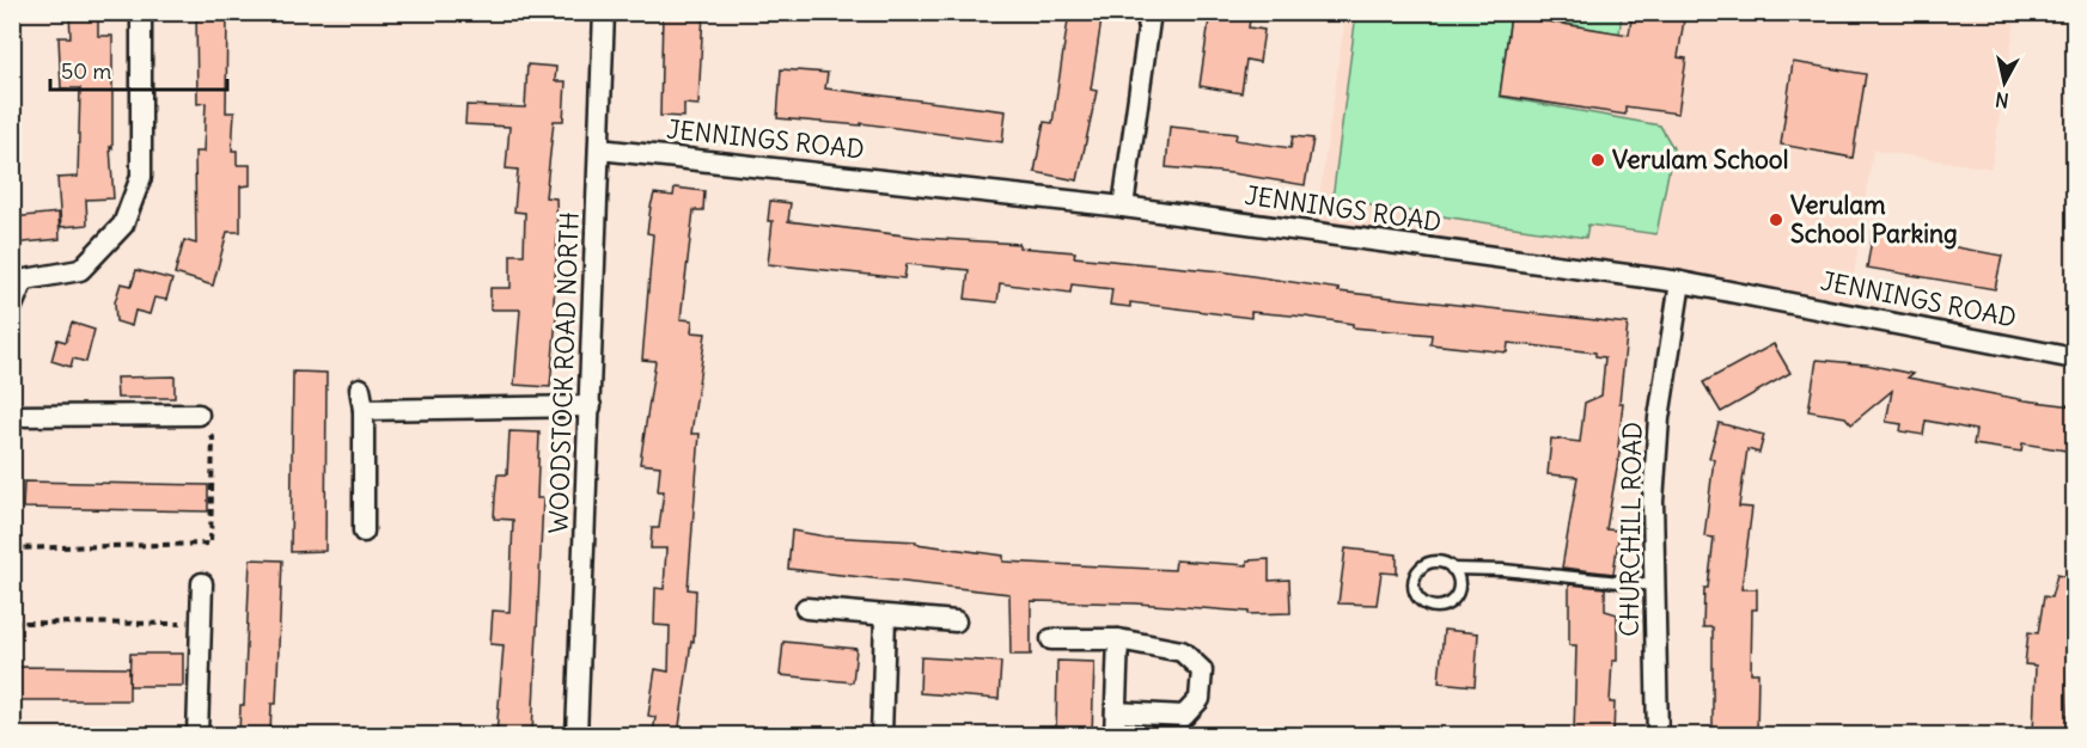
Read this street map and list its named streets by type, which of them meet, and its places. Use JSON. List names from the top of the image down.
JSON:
{
  "streets": {
    "street": ["JENNINGS ROAD", "WOODSTOCK ROAD NORTH", "CHURCHILL ROAD"]
  },
  "crossings": [
    ["JENNINGS ROAD", "WOODSTOCK ROAD NORTH"],
    ["JENNINGS ROAD", "CHURCHILL ROAD"]
  ],
  "places": ["Verulam School", "Verulam School Parking"],
  "scale_bar": "50 m",
  "north": "bottom"
}
